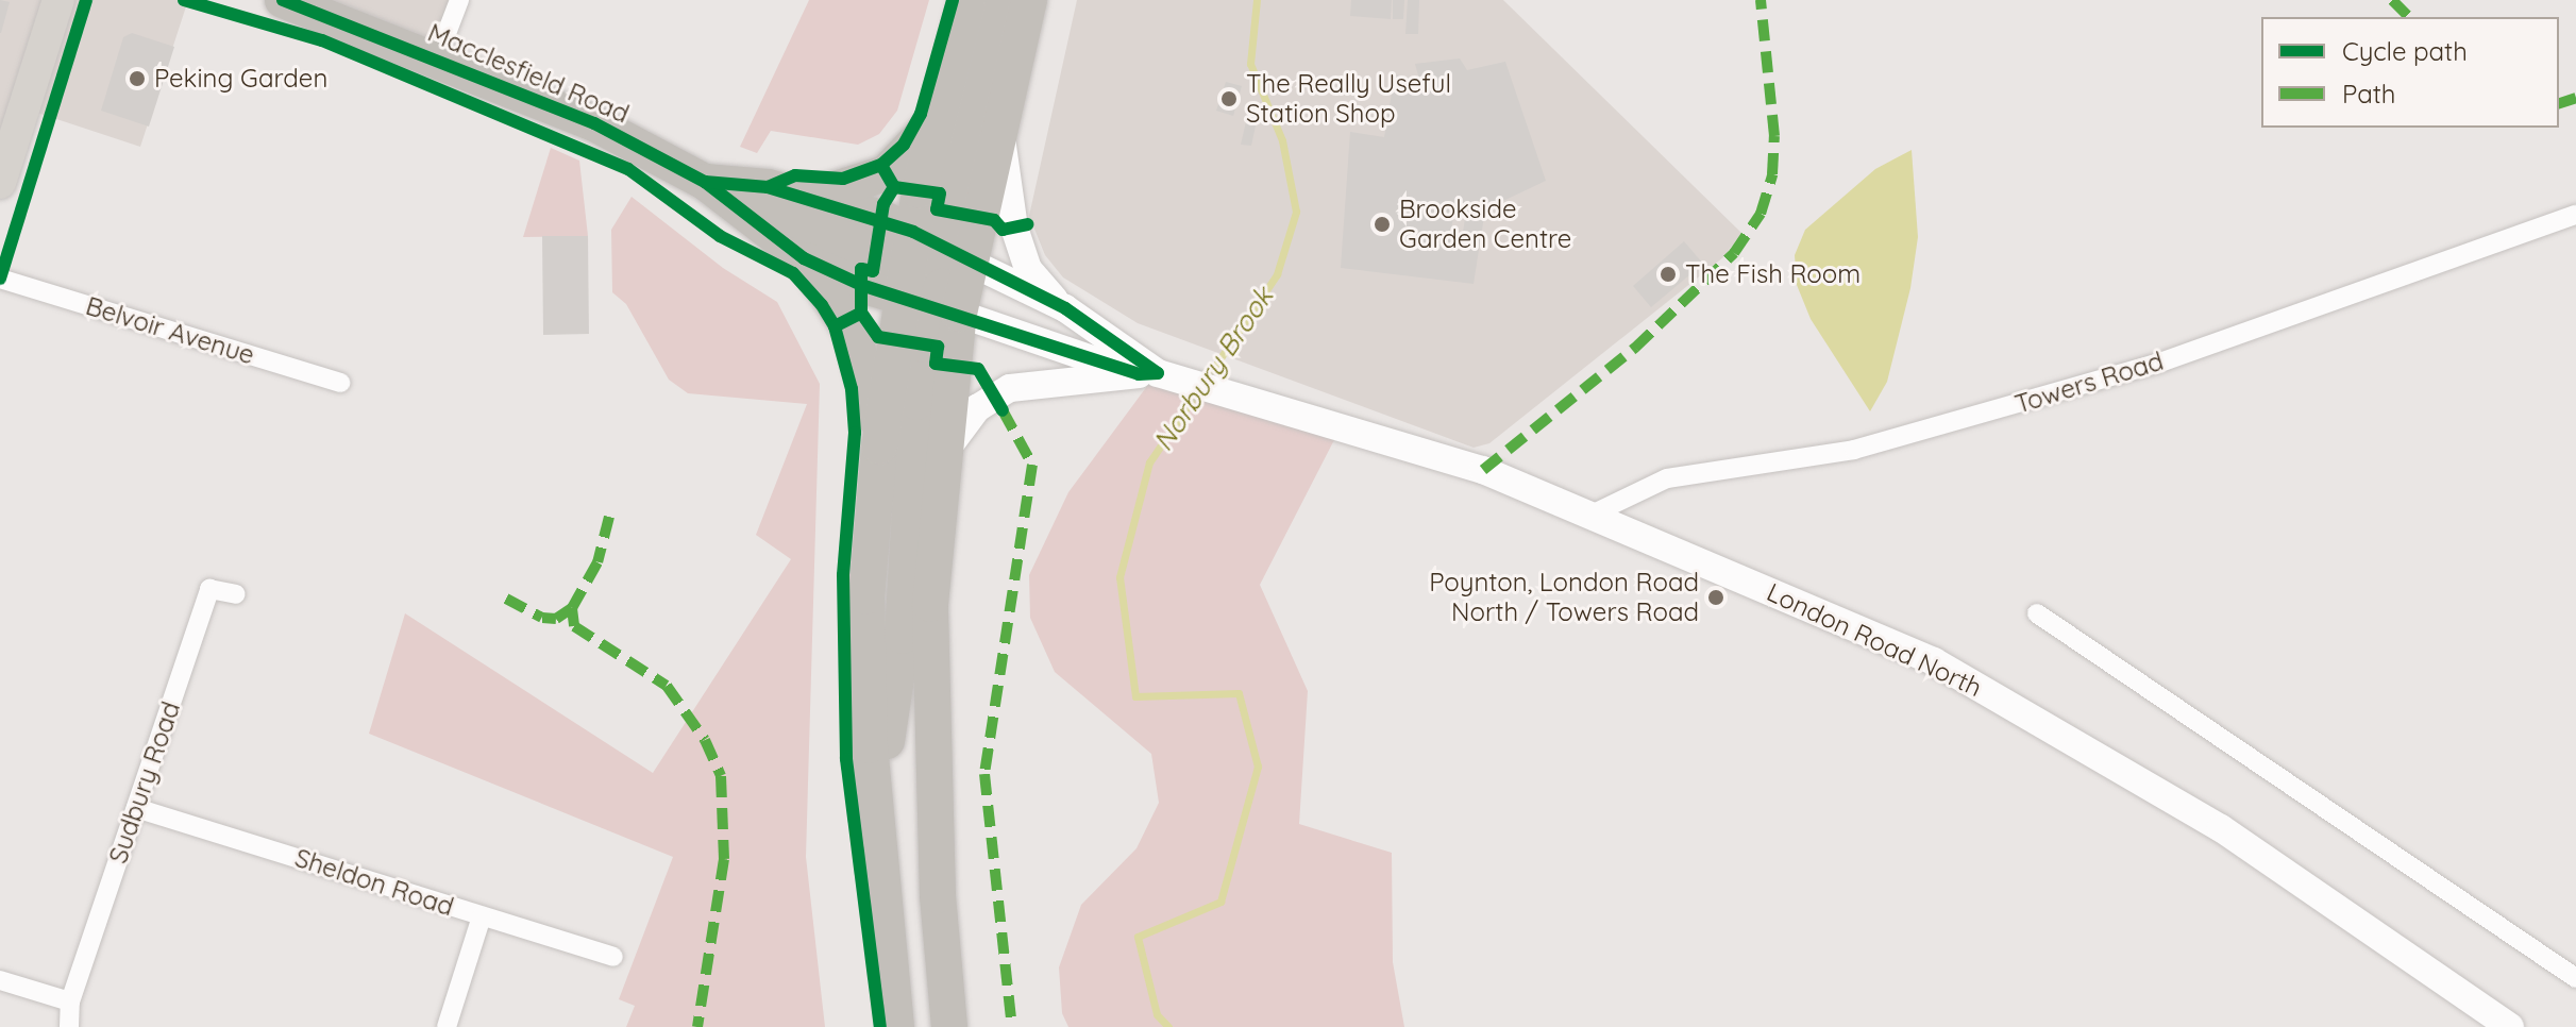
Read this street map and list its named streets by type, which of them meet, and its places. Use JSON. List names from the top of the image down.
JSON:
{
  "streets": {
    "highway": ["Macclesfield Road"],
    "main road": ["London Road North"],
    "street": [
      "Belvoir Avenue",
      "Towers Road",
      "Sudbury Road",
      "Sheldon Road"
    ]
  },
  "crossings": [
    ["Macclesfield Road", "London Road North"],
    ["Towers Road", "London Road North"],
    ["Sudbury Road", "Sheldon Road"]
  ],
  "water": ["Norbury Brook"],
  "places": [
    "Peking Garden",
    "The Really Useful Station Shop",
    "Brookside Garden Centre",
    "The Fish Room",
    "Poynton, London Road North / Towers Road"
  ],
  "legend": ["Cycle path", "Path"]
}
